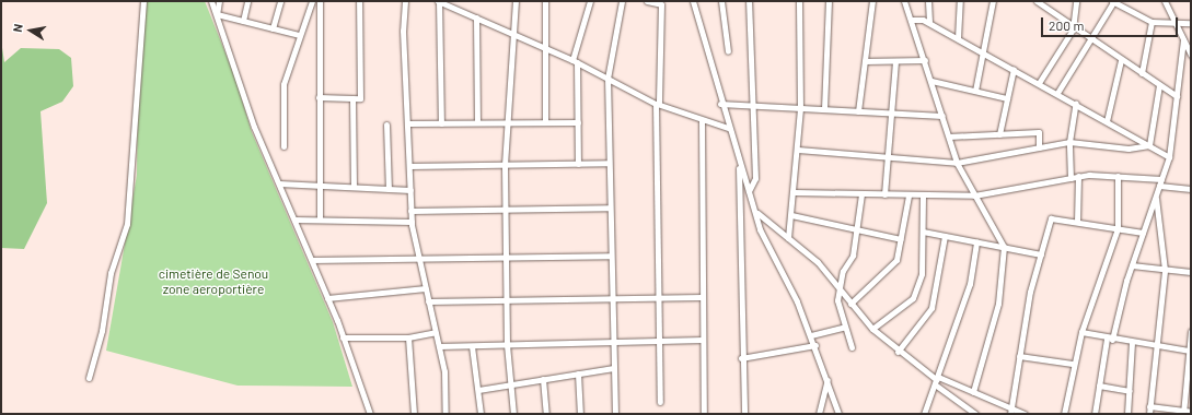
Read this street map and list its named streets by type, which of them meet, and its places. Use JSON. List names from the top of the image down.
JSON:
{
  "parks": ["cimetière de Senou zone aeroportière"],
  "scale_bar": "200 m",
  "north": "left"
}
